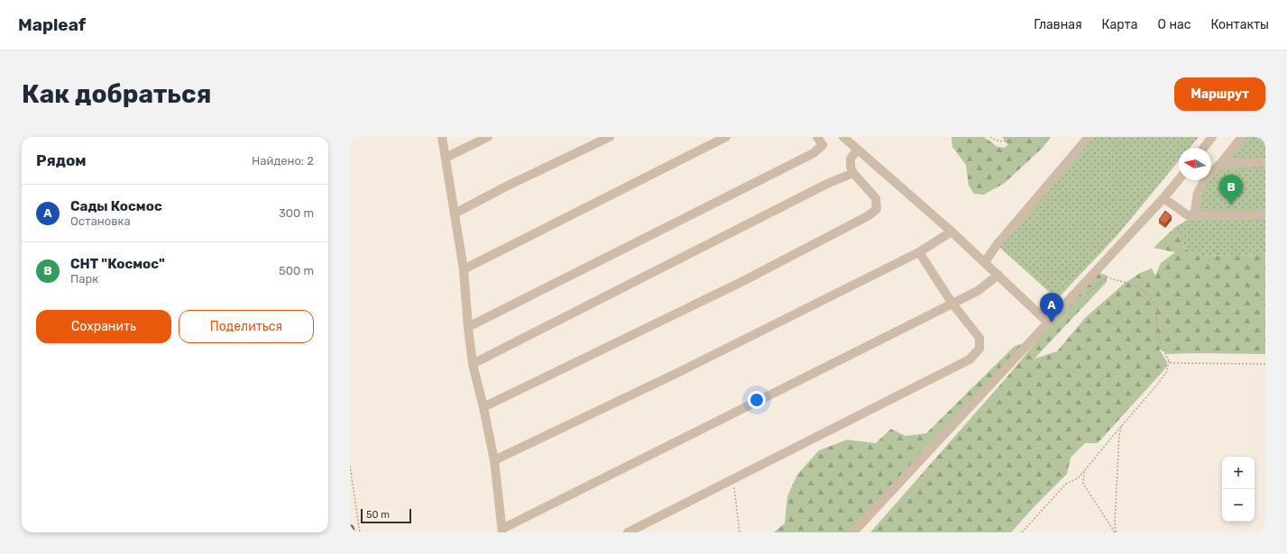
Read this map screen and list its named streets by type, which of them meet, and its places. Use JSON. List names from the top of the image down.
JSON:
{
  "scale_bar": "50 m",
  "north": "left",
  "page": {
    "header": "Mapleaf",
    "nav": [
      "Главная",
      "Карта",
      "О нас",
      "Контакты"
    ],
    "buttons": [
      "Маршрут",
      ["Сохранить", "Поделиться"]
    ],
    "title": "Как добраться",
    "heading": ["Рядом", "Найдено: 2"],
    "pins": ["B", "A"],
    "list": [
      {
        "mark": "A",
        "name": "Сады Космос",
        "note": "Остановка",
        "value": "300 m"
      },
      {
        "mark": "B",
        "name": "СНТ \"Космос\"",
        "note": "Парк",
        "value": "500 m"
      }
    ],
    "map_buttons": ["+", "−"],
    "scale": "50 m"
  }
}
